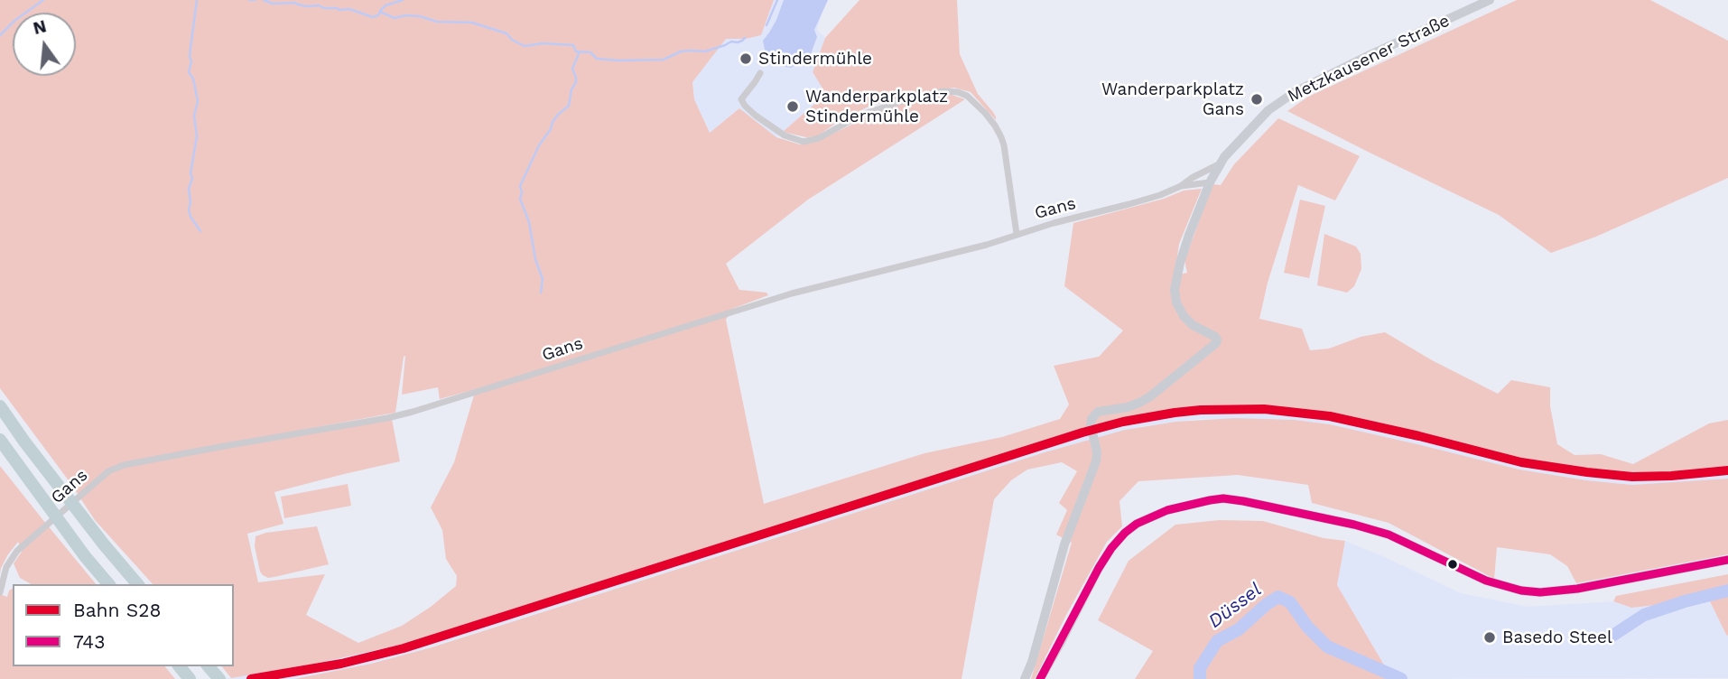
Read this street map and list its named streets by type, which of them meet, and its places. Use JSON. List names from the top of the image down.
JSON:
{
  "streets": {
    "street": ["Metzkausener Straße", "Gans"]
  },
  "crossings": [
    ["Metzkausener Straße", "Gans"]
  ],
  "water": ["Düssel"],
  "places": [
    "Stindermühle",
    "Wanderparkplatz Gans",
    "Wanderparkplatz Stindermühle",
    "Basedo Steel"
  ],
  "lines": ["rail line S28", "transit line 743"],
  "legend": ["Bahn S28", "743"],
  "north": "top"
}
